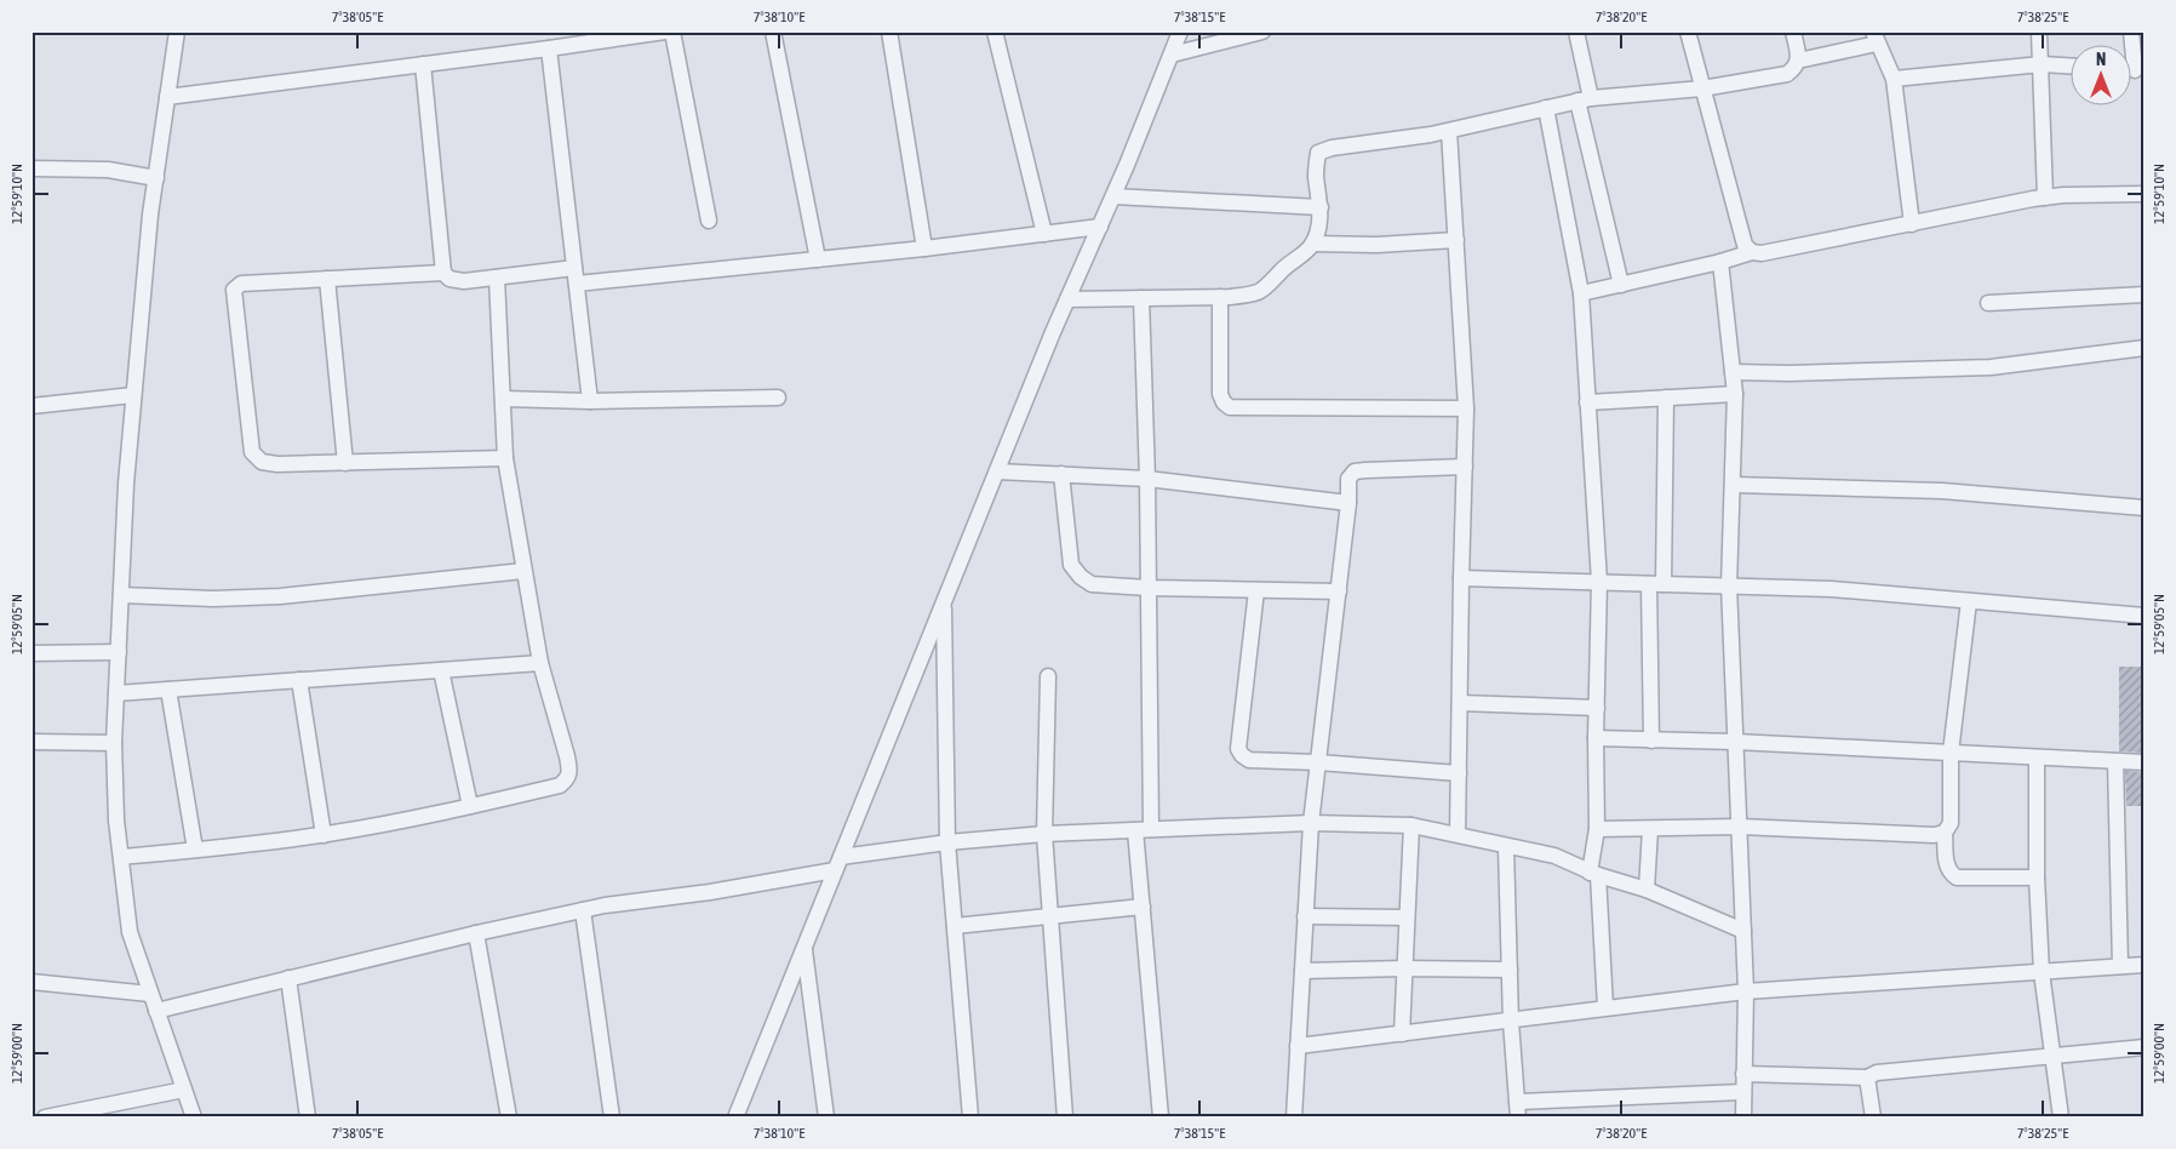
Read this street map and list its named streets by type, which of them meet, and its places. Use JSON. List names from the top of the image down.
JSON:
{
  "north": "top",
  "coordinates": [
    "7°38'05\"E",
    "7°38'10\"E",
    "7°38'15\"E",
    "7°38'20\"E",
    "7°38'25\"E",
    "12°59'10\"N",
    "12°59'05\"N",
    "12°59'00\"N"
  ]
}
